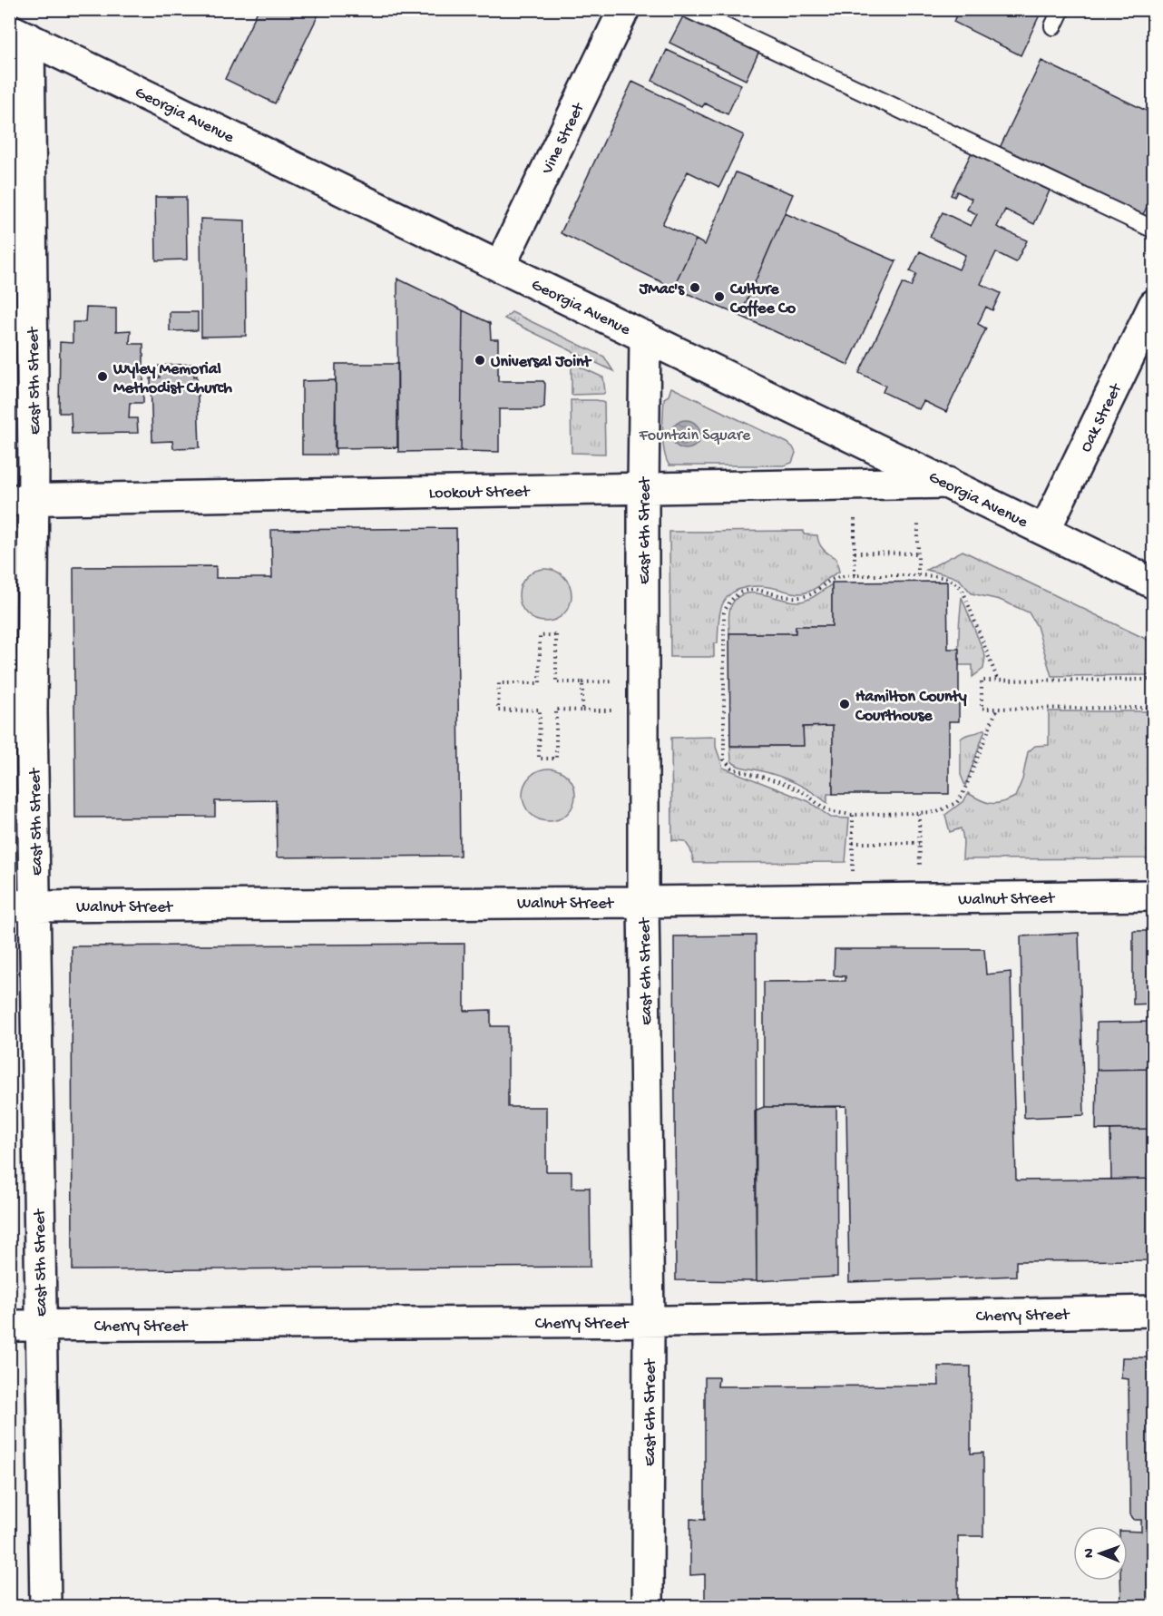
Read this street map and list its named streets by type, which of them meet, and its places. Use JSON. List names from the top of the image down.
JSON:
{
  "streets": {
    "street": [
      "Georgia Avenue",
      "Vine Street",
      "East 5th Street",
      "Oak Street",
      "Lookout Street",
      "East 6th Street",
      "Walnut Street",
      "Cherry Street"
    ]
  },
  "crossings": [
    ["Georgia Avenue", "Vine Street"],
    ["Georgia Avenue", "East 5th Street"],
    ["Georgia Avenue", "Oak Street"],
    ["Georgia Avenue", "Lookout Street"],
    ["Georgia Avenue", "East 6th Street"],
    ["East 5th Street", "Lookout Street"],
    ["East 5th Street", "Walnut Street"],
    ["East 5th Street", "Cherry Street"],
    ["Lookout Street", "East 6th Street"],
    ["East 6th Street", "Walnut Street"],
    ["East 6th Street", "Cherry Street"]
  ],
  "parks": ["Fountain Square"],
  "places": [
    "JMac's",
    "Culture Coffee Co",
    "Universal Joint",
    "Wyley Memorial Methodist Church",
    "Hamilton County Courthouse"
  ],
  "north": "left"
}
